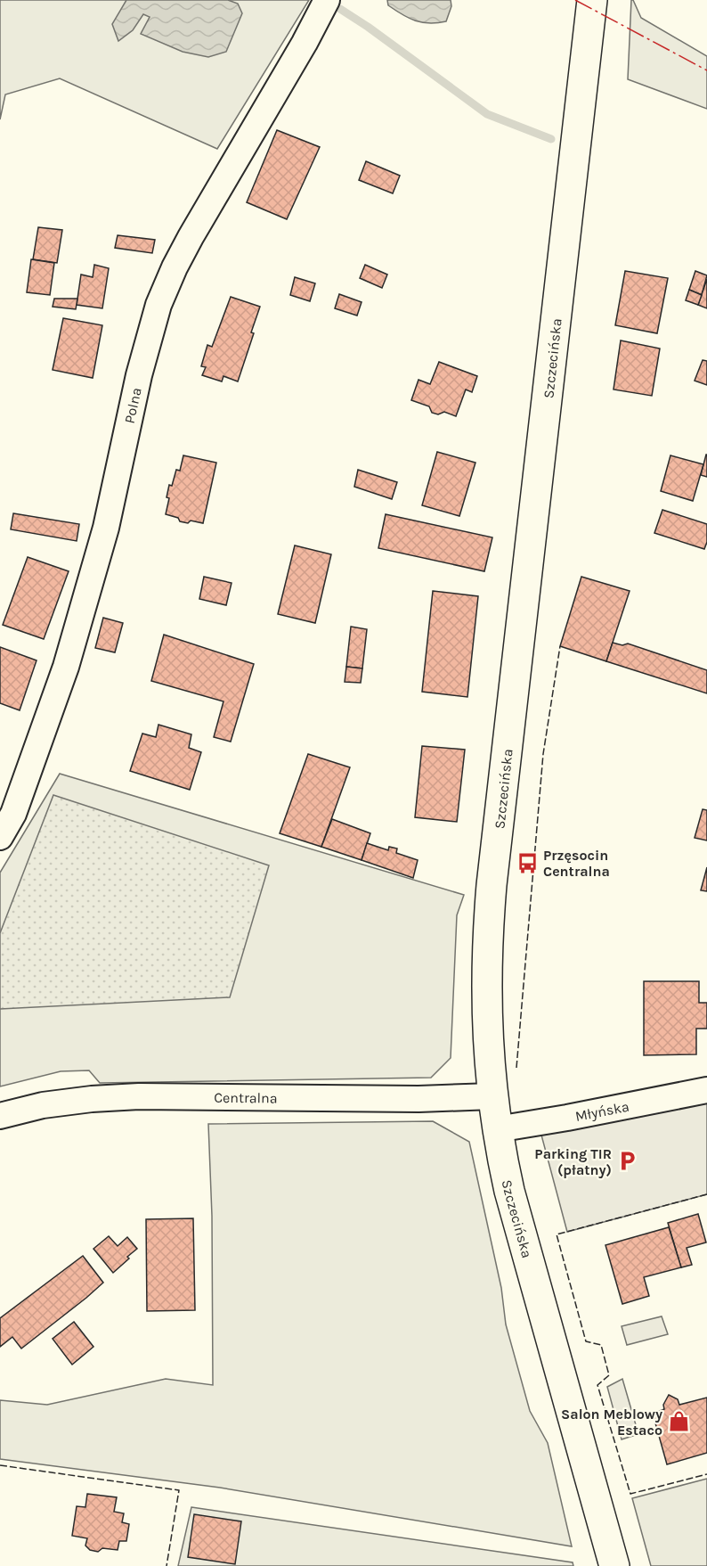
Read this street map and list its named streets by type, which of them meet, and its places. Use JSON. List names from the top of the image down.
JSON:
{
  "streets": {
    "street": [
      "Szczecińska",
      "Polna",
      "Centralna",
      "Młyńska"
    ]
  },
  "crossings": [
    ["Szczecińska", "Centralna"],
    ["Szczecińska", "Młyńska"]
  ],
  "places": {
    "bus stop": ["Przęsocin Centralna"],
    "parking": ["Parking TIR (płatny)"],
    "shop": ["Salon Meblowy Estaco"]
  }
}
